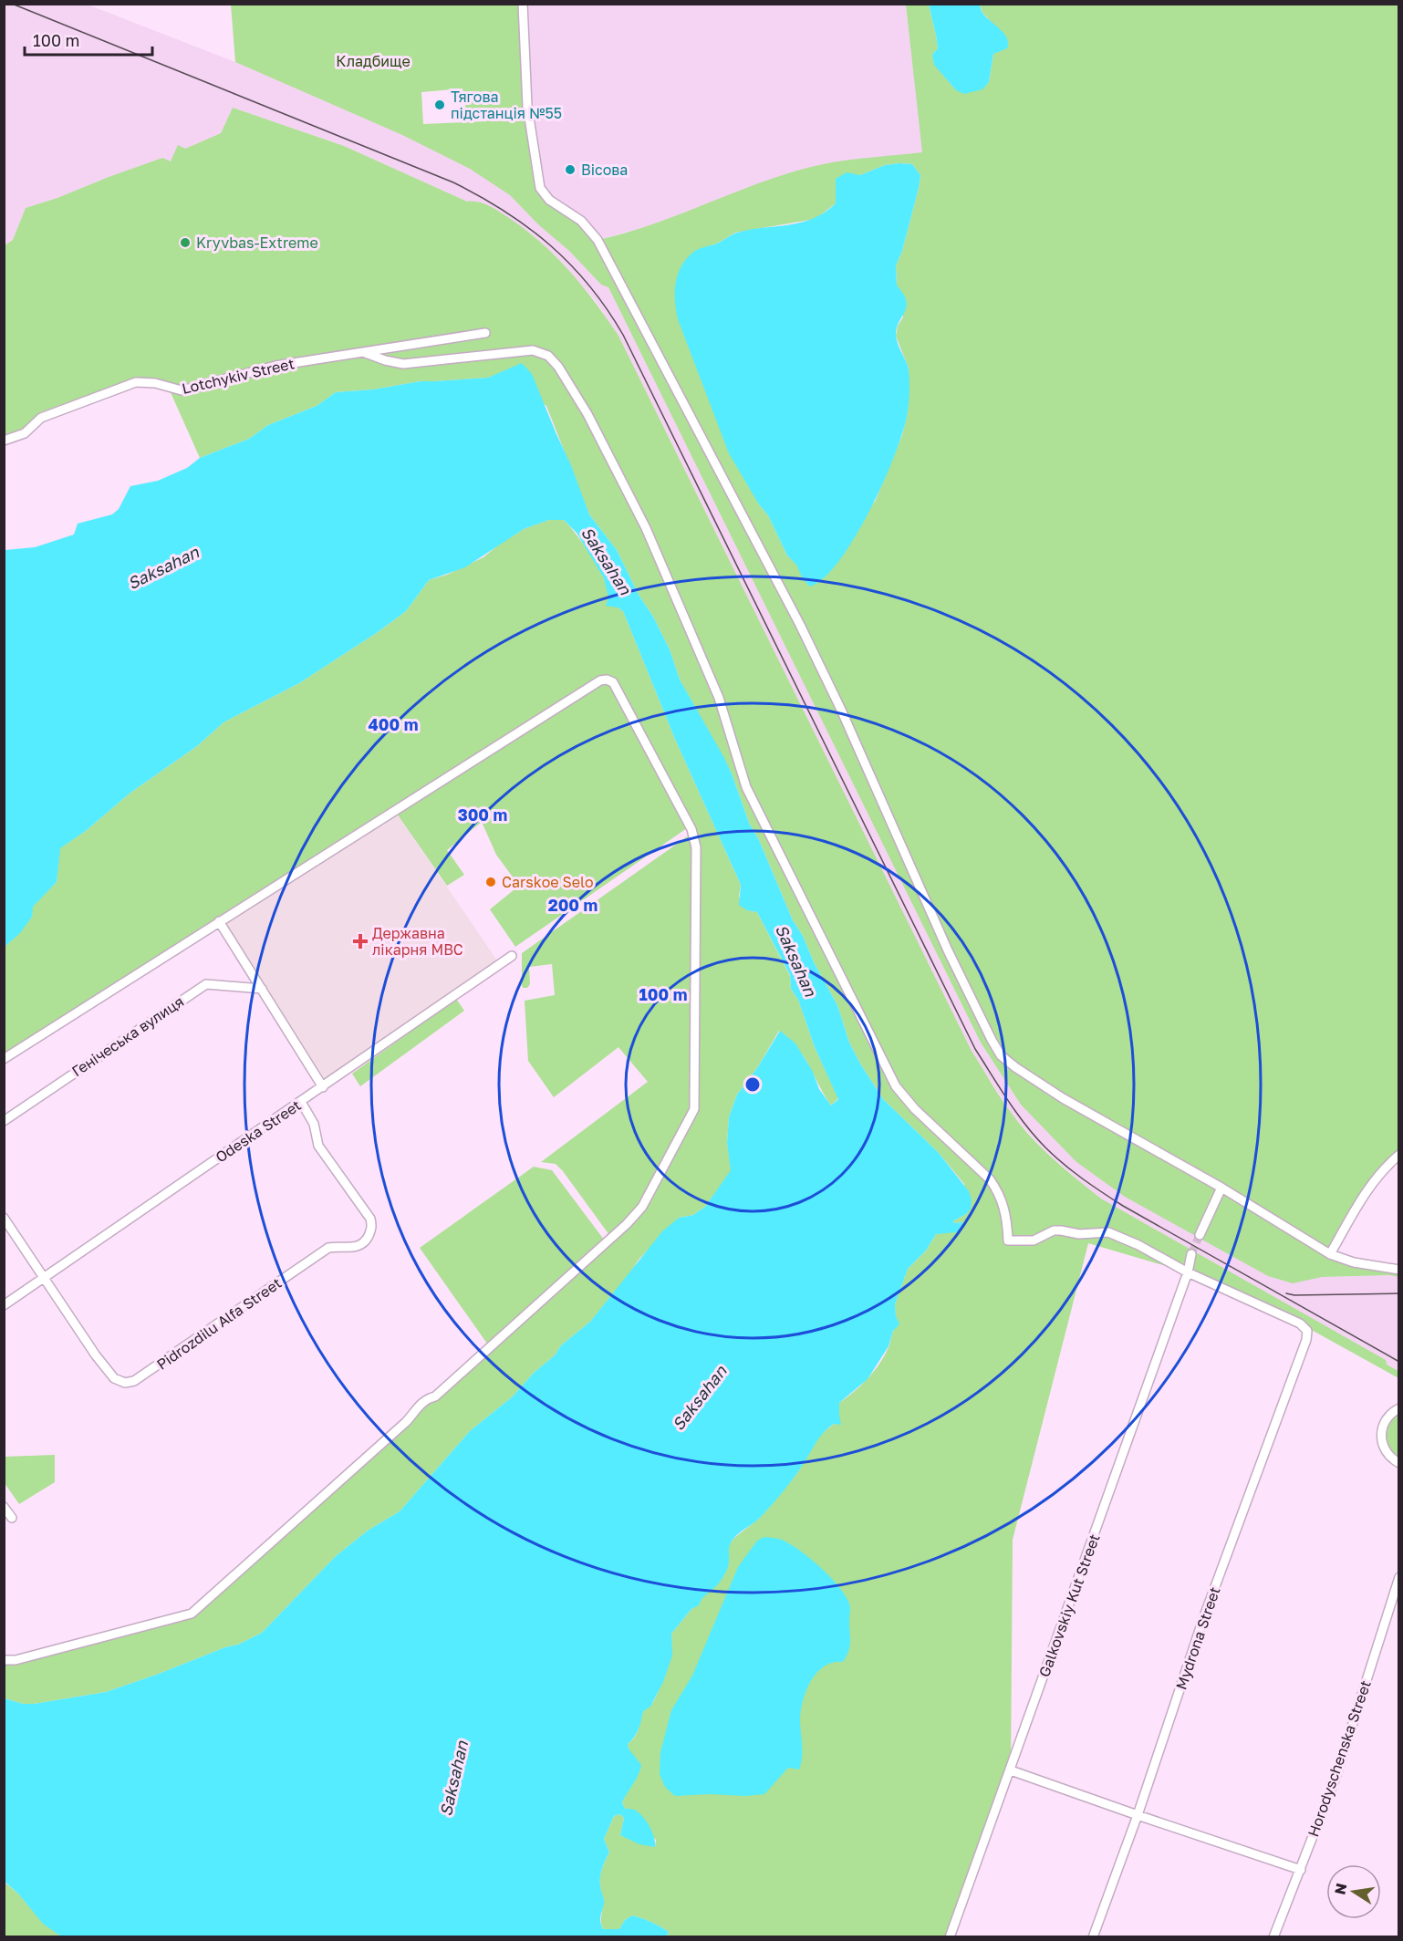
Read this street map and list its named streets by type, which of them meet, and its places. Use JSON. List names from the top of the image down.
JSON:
{
  "streets": {
    "street": [
      "Lotchykiv Street",
      "Генічеська вулиця",
      "Odeska Street",
      "Pidrozdilu Alfa Street",
      "Galkovskiy Kut Street",
      "Mydrona Street",
      "Horodyschenska Street"
    ]
  },
  "crossings": [
    ["Odeska Street", "Pidrozdilu Alfa Street"],
    ["Galkovskiy Kut Street", "Mydrona Street"]
  ],
  "water": ["Saksahan"],
  "parks": ["Кладбище"],
  "places": {
    "other": [
      "Тягова підстанція №55",
      "Вісова",
      "Kryvbas-Extreme",
      "Carskое Selo"
    ],
    "health": ["Державна лікарня МВС"]
  },
  "scale_bar": "100 m",
  "north": "left",
  "rings": [
    "400 m",
    "300 m",
    "200 m",
    "100 m"
  ]
}
